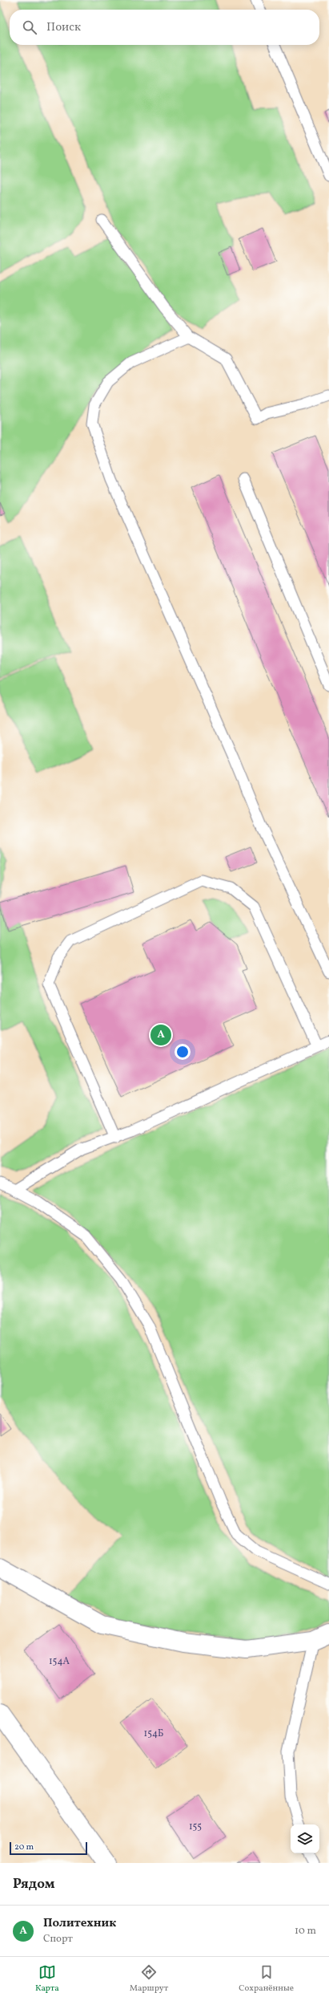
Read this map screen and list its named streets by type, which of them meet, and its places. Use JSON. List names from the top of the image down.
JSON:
{
  "house_numbers": ["154А", "154Б", "155"],
  "scale_bar": "20 m",
  "page": {
    "search": "Поиск",
    "pins": "A",
    "scale": "20 m",
    "heading": "Рядом",
    "list": [
      {
        "mark": "A",
        "name": "Политехник",
        "note": "Спорт",
        "value": "10 m"
      }
    ],
    "nav": ["Карта", "Маршрут", "Сохранённые"]
  }
}
